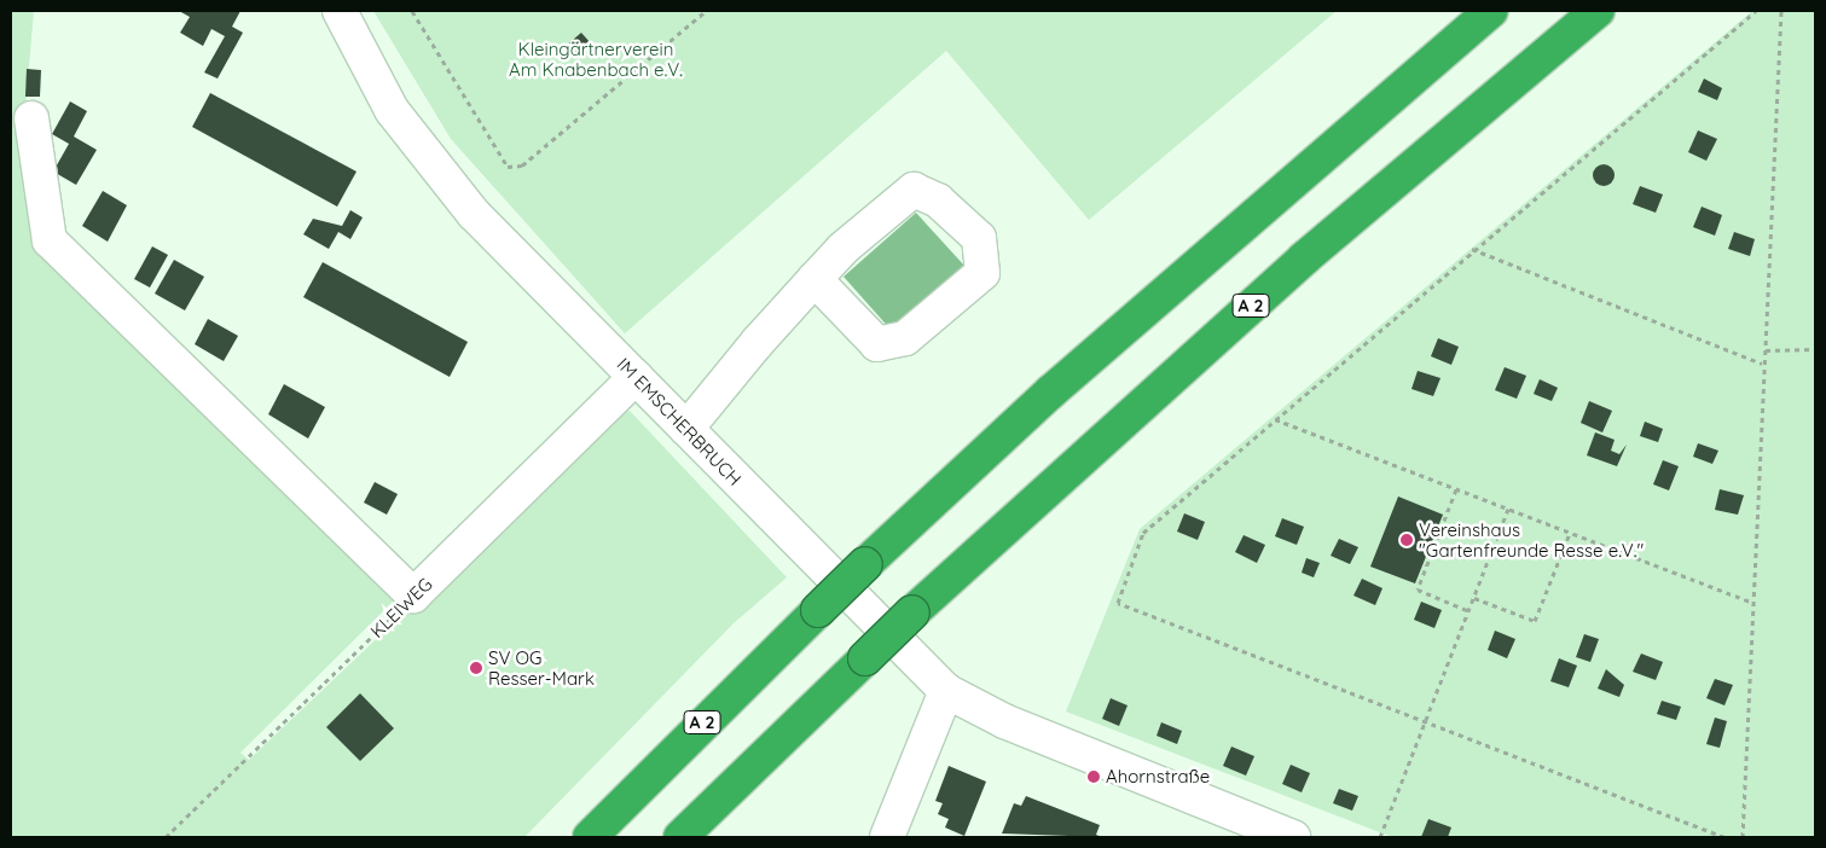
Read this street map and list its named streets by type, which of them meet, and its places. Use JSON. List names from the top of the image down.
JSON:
{
  "streets": {
    "highway": ["A 2"],
    "street": ["IM EMSCHERBRUCH", "KLEIWEG"]
  },
  "crossings": [
    ["IM EMSCHERBRUCH", "KLEIWEG"]
  ],
  "parks": ["Kleingärtnerverein Am Knabenbach e.V."],
  "places": ["Vereinshaus \"Gartenfreunde Resse e.V.\"", "SV OG Resser-Mark", "Ahornstraße"]
}
